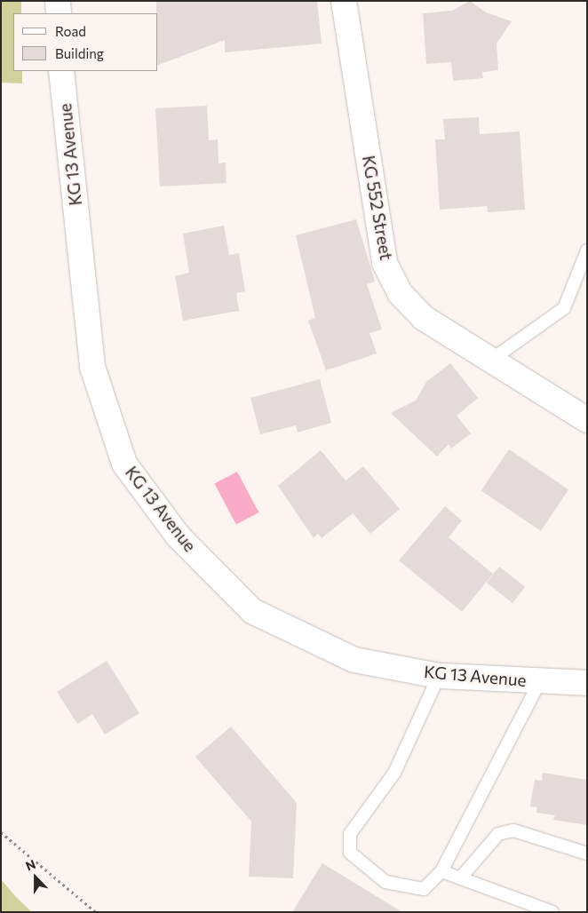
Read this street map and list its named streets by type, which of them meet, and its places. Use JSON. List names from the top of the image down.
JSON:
{
  "streets": {
    "street": ["KG 13 Avenue", "KG 552 Street"]
  },
  "legend": ["Road", "Building"],
  "north": "top"
}
